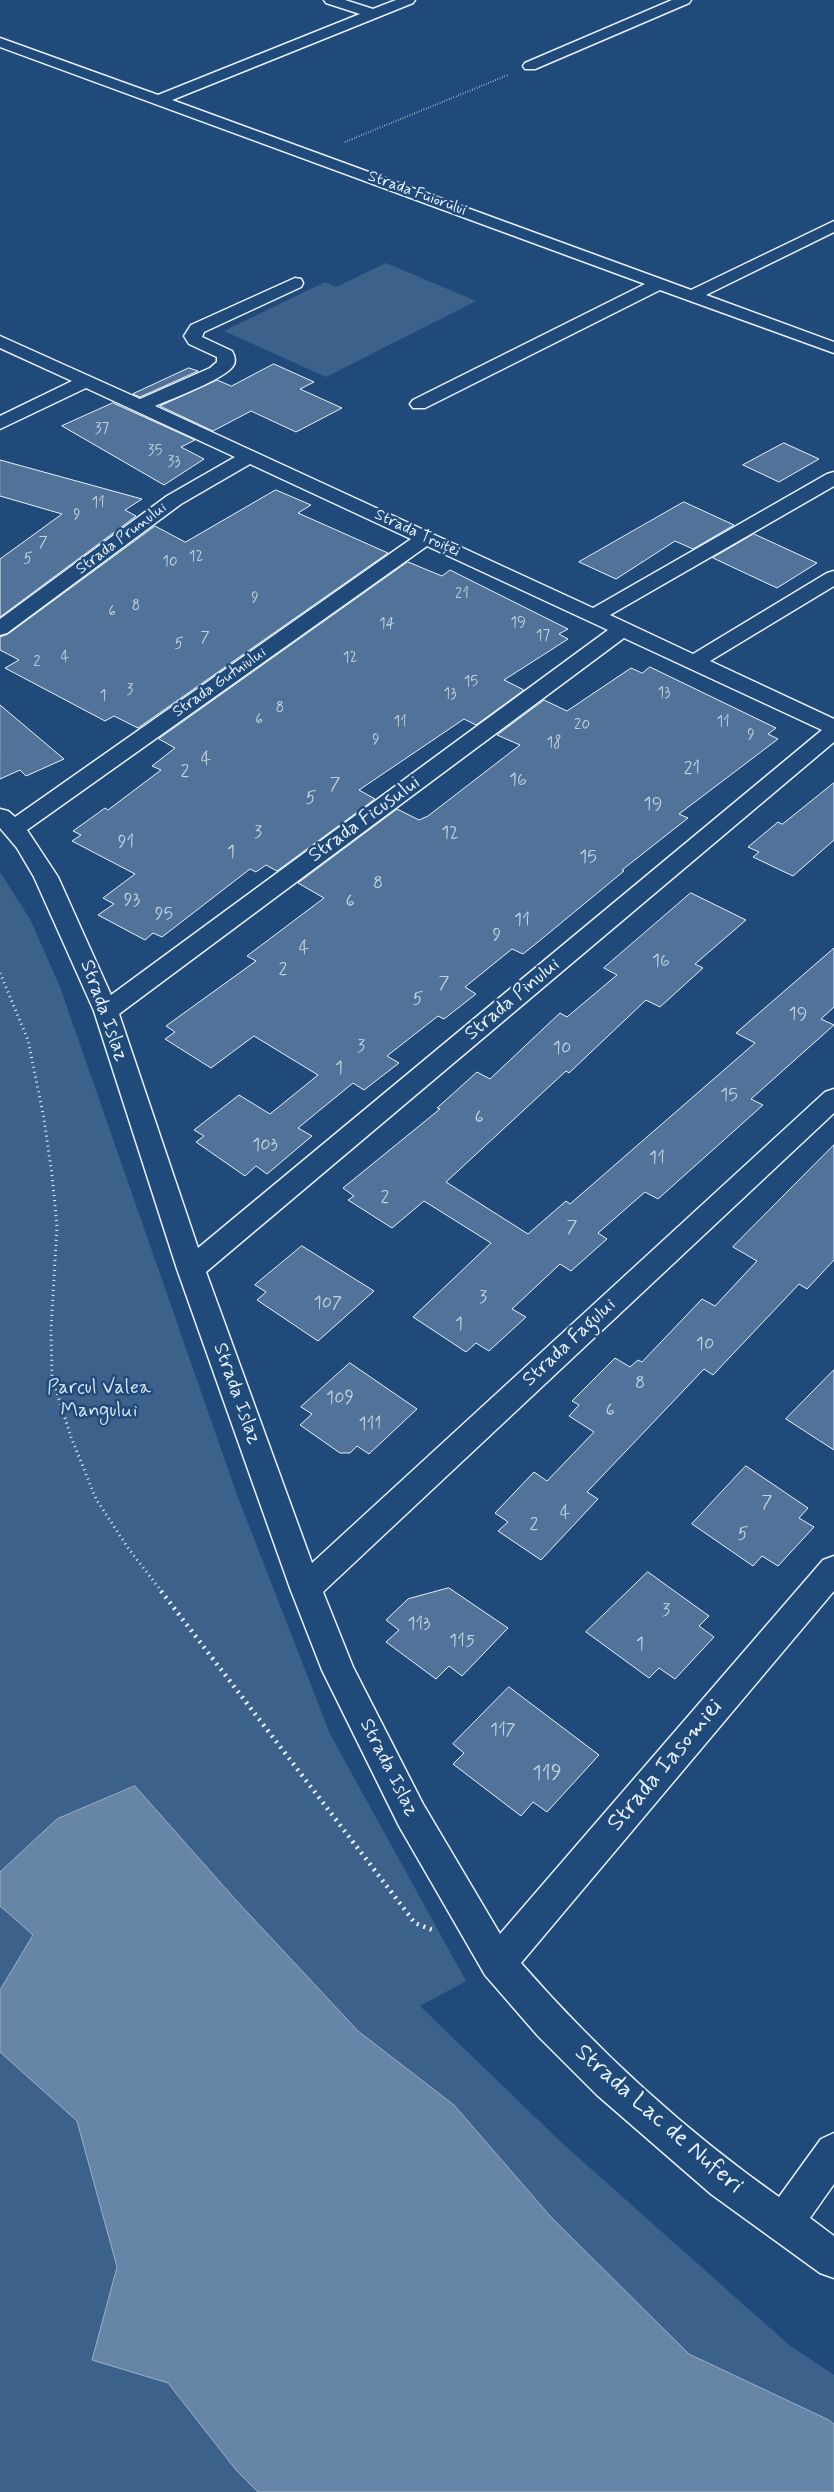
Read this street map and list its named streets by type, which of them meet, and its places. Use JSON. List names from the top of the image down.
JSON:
{
  "streets": {
    "street": [
      "Strada Fuiorului",
      "Strada Troiței",
      "Strada Prunului",
      "Strada Gutuiului",
      "Strada Ficusului",
      "Strada Pinului",
      "Strada Islaz",
      "Strada Fagului",
      "Strada Iasomiei",
      "Strada Lac de Nuferi"
    ]
  },
  "crossings": [
    ["Strada Troiței", "Strada Prunului"],
    ["Strada Troiței", "Strada Gutuiului"],
    ["Strada Troiței", "Strada Ficusului"],
    ["Strada Gutuiului", "Strada Islaz"],
    ["Strada Ficusului", "Strada Islaz"],
    ["Strada Pinului", "Strada Islaz"],
    ["Strada Islaz", "Strada Fagului"],
    ["Strada Islaz", "Strada Iasomiei"],
    ["Strada Islaz", "Strada Lac de Nuferi"],
    ["Strada Iasomiei", "Strada Lac de Nuferi"]
  ],
  "parks": ["Parcul Valea Mangului"],
  "house_numbers": [
    "37",
    "35",
    "33",
    "11",
    "9",
    "7",
    "12",
    "5",
    "10",
    "21",
    "9",
    "8",
    "6",
    "19",
    "14",
    "17",
    "7",
    "5",
    "4",
    "12",
    "2",
    "15",
    "3",
    "13",
    "13",
    "1",
    "8",
    "6",
    "11",
    "11",
    "20",
    "9",
    "9",
    "18",
    "4",
    "21",
    "2",
    "16",
    "7",
    "5",
    "19",
    "3",
    "12",
    "91",
    "1",
    "15",
    "8",
    "93",
    "6",
    "95",
    "11",
    "9",
    "4",
    "16",
    "2",
    "7",
    "5",
    "19",
    "3",
    "10",
    "1",
    "15",
    "6",
    "103",
    "11",
    "2",
    "7",
    "3",
    "107",
    "1",
    "10",
    "8",
    "109",
    "6",
    "111",
    "7",
    "4",
    "2",
    "5",
    "3",
    "113",
    "115",
    "1",
    "117",
    "119"
  ]
}
